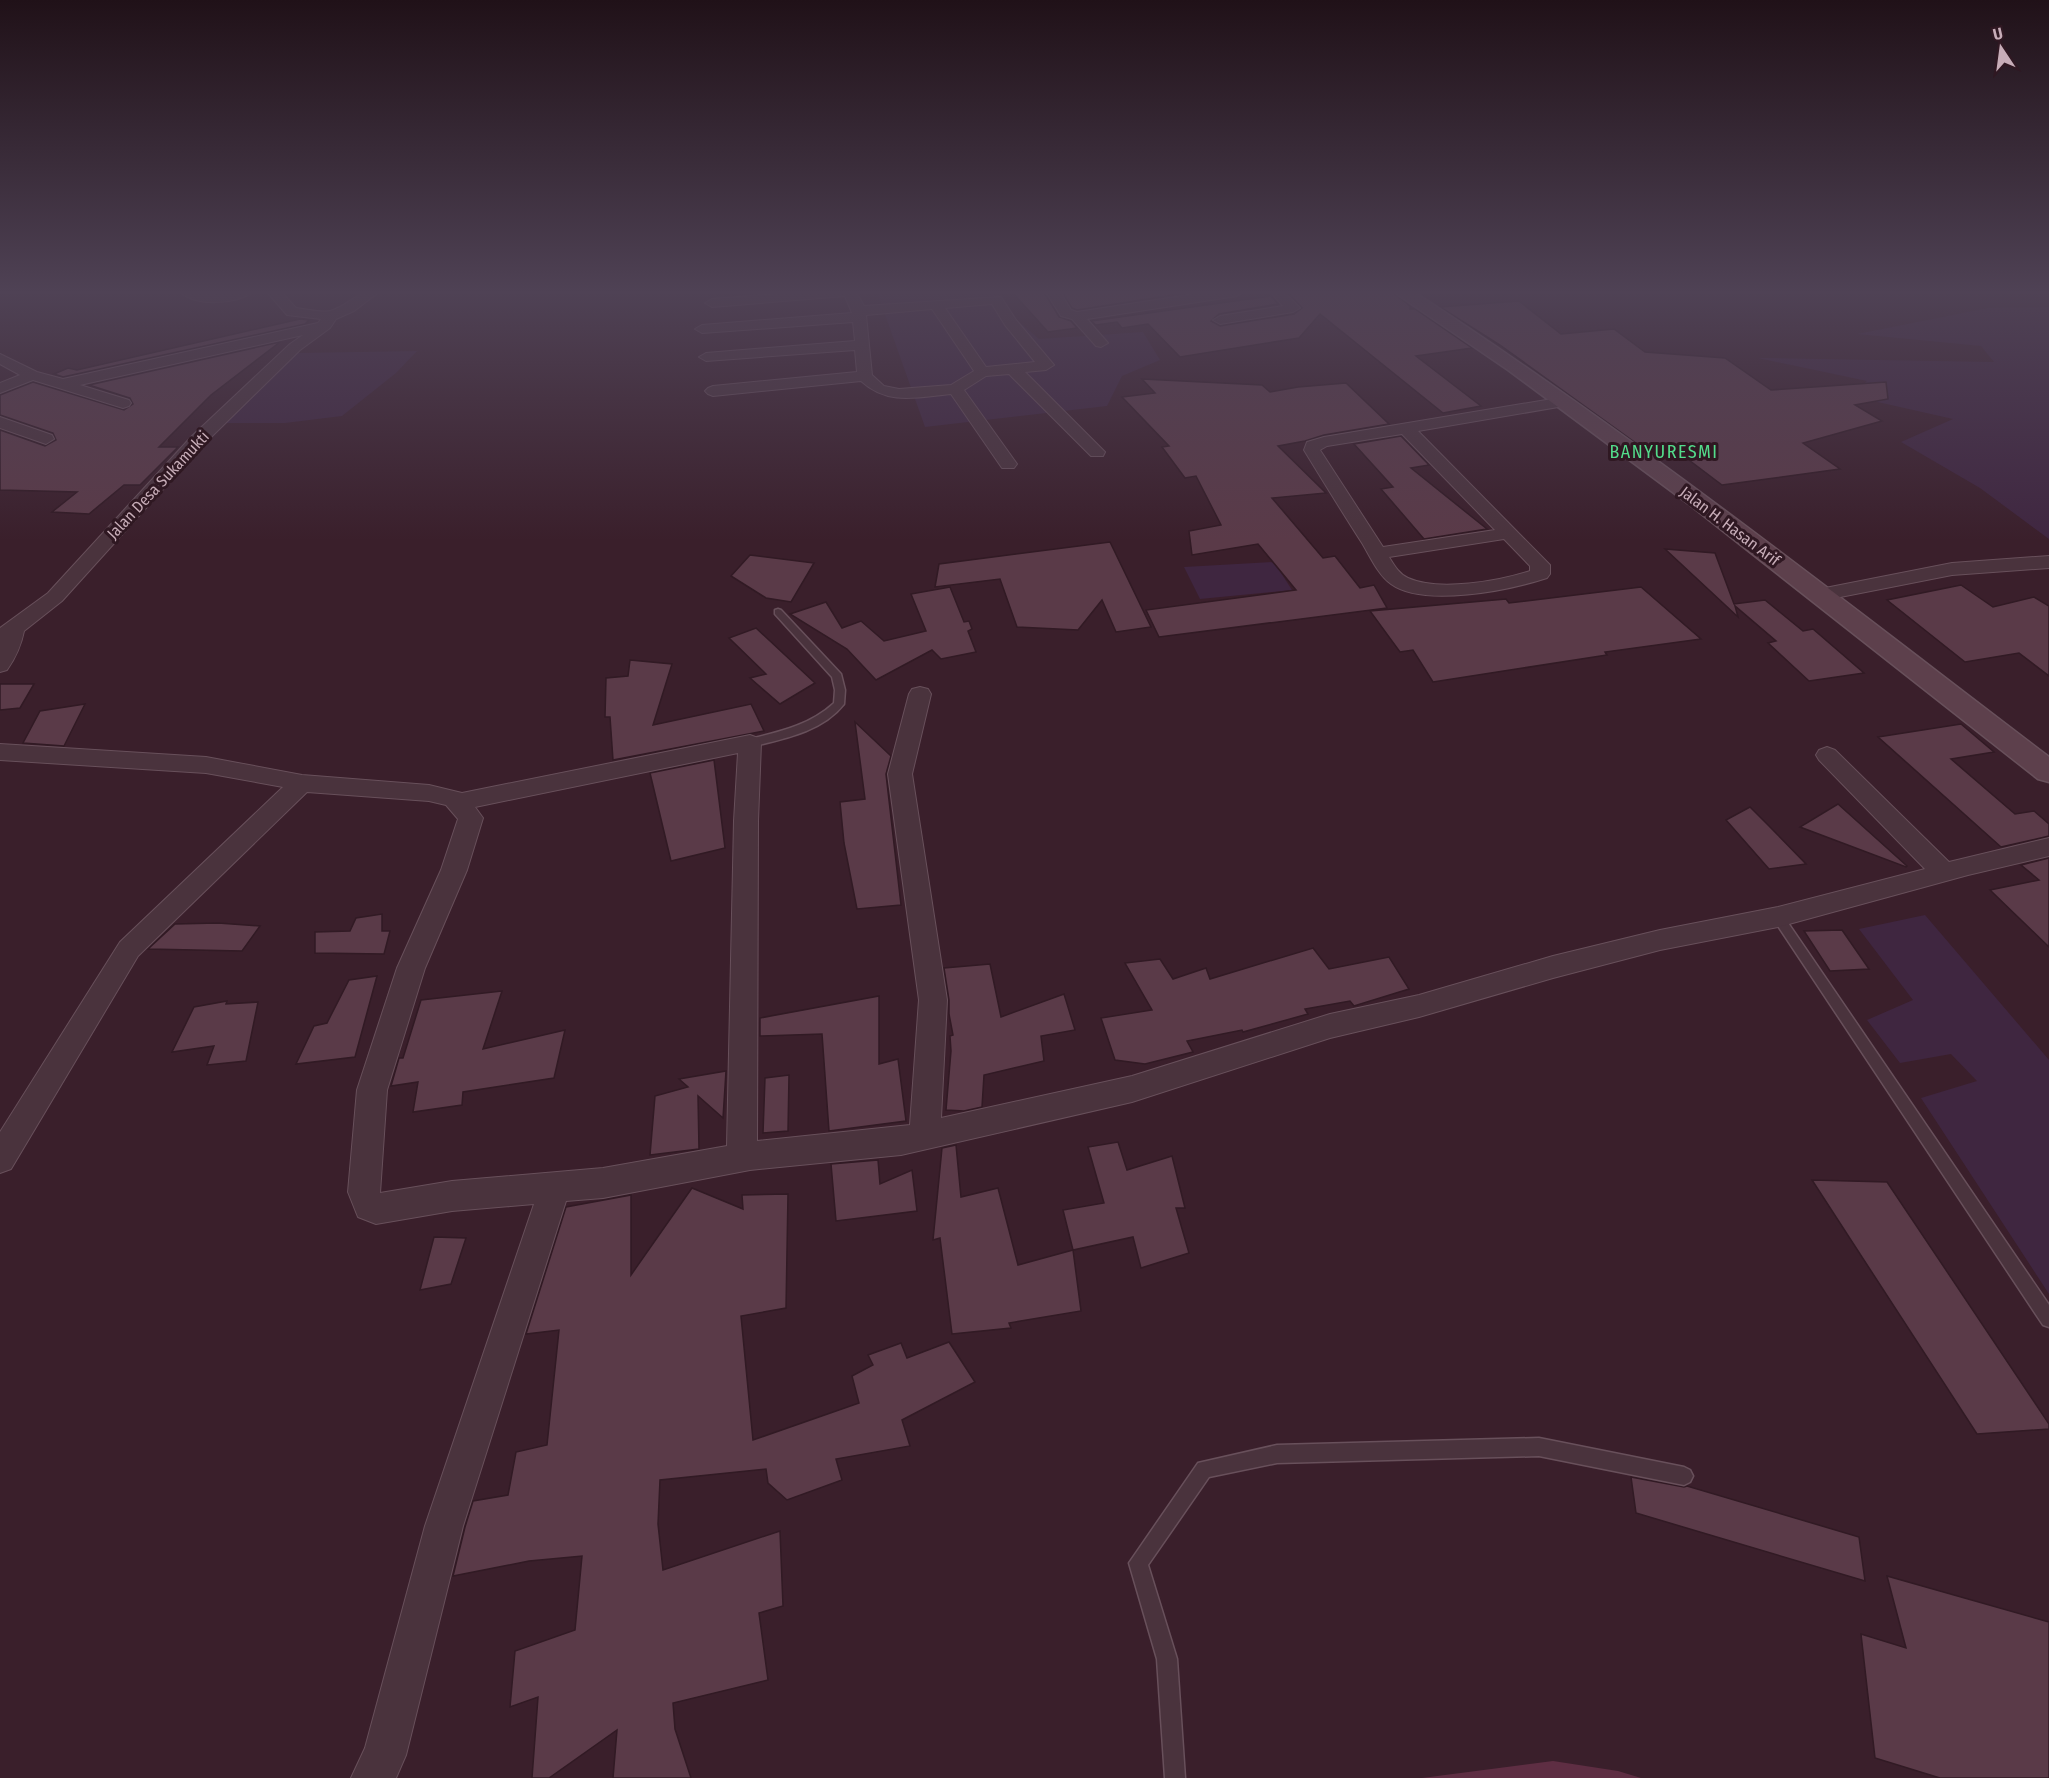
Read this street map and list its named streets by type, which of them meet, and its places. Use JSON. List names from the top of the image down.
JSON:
{
  "streets": {
    "main road": ["Jalan H. Hasan Arif"],
    "street": ["Jalan Desa Sukamukti"]
  },
  "districts": ["BANYURESMI"],
  "north": "top"
}
